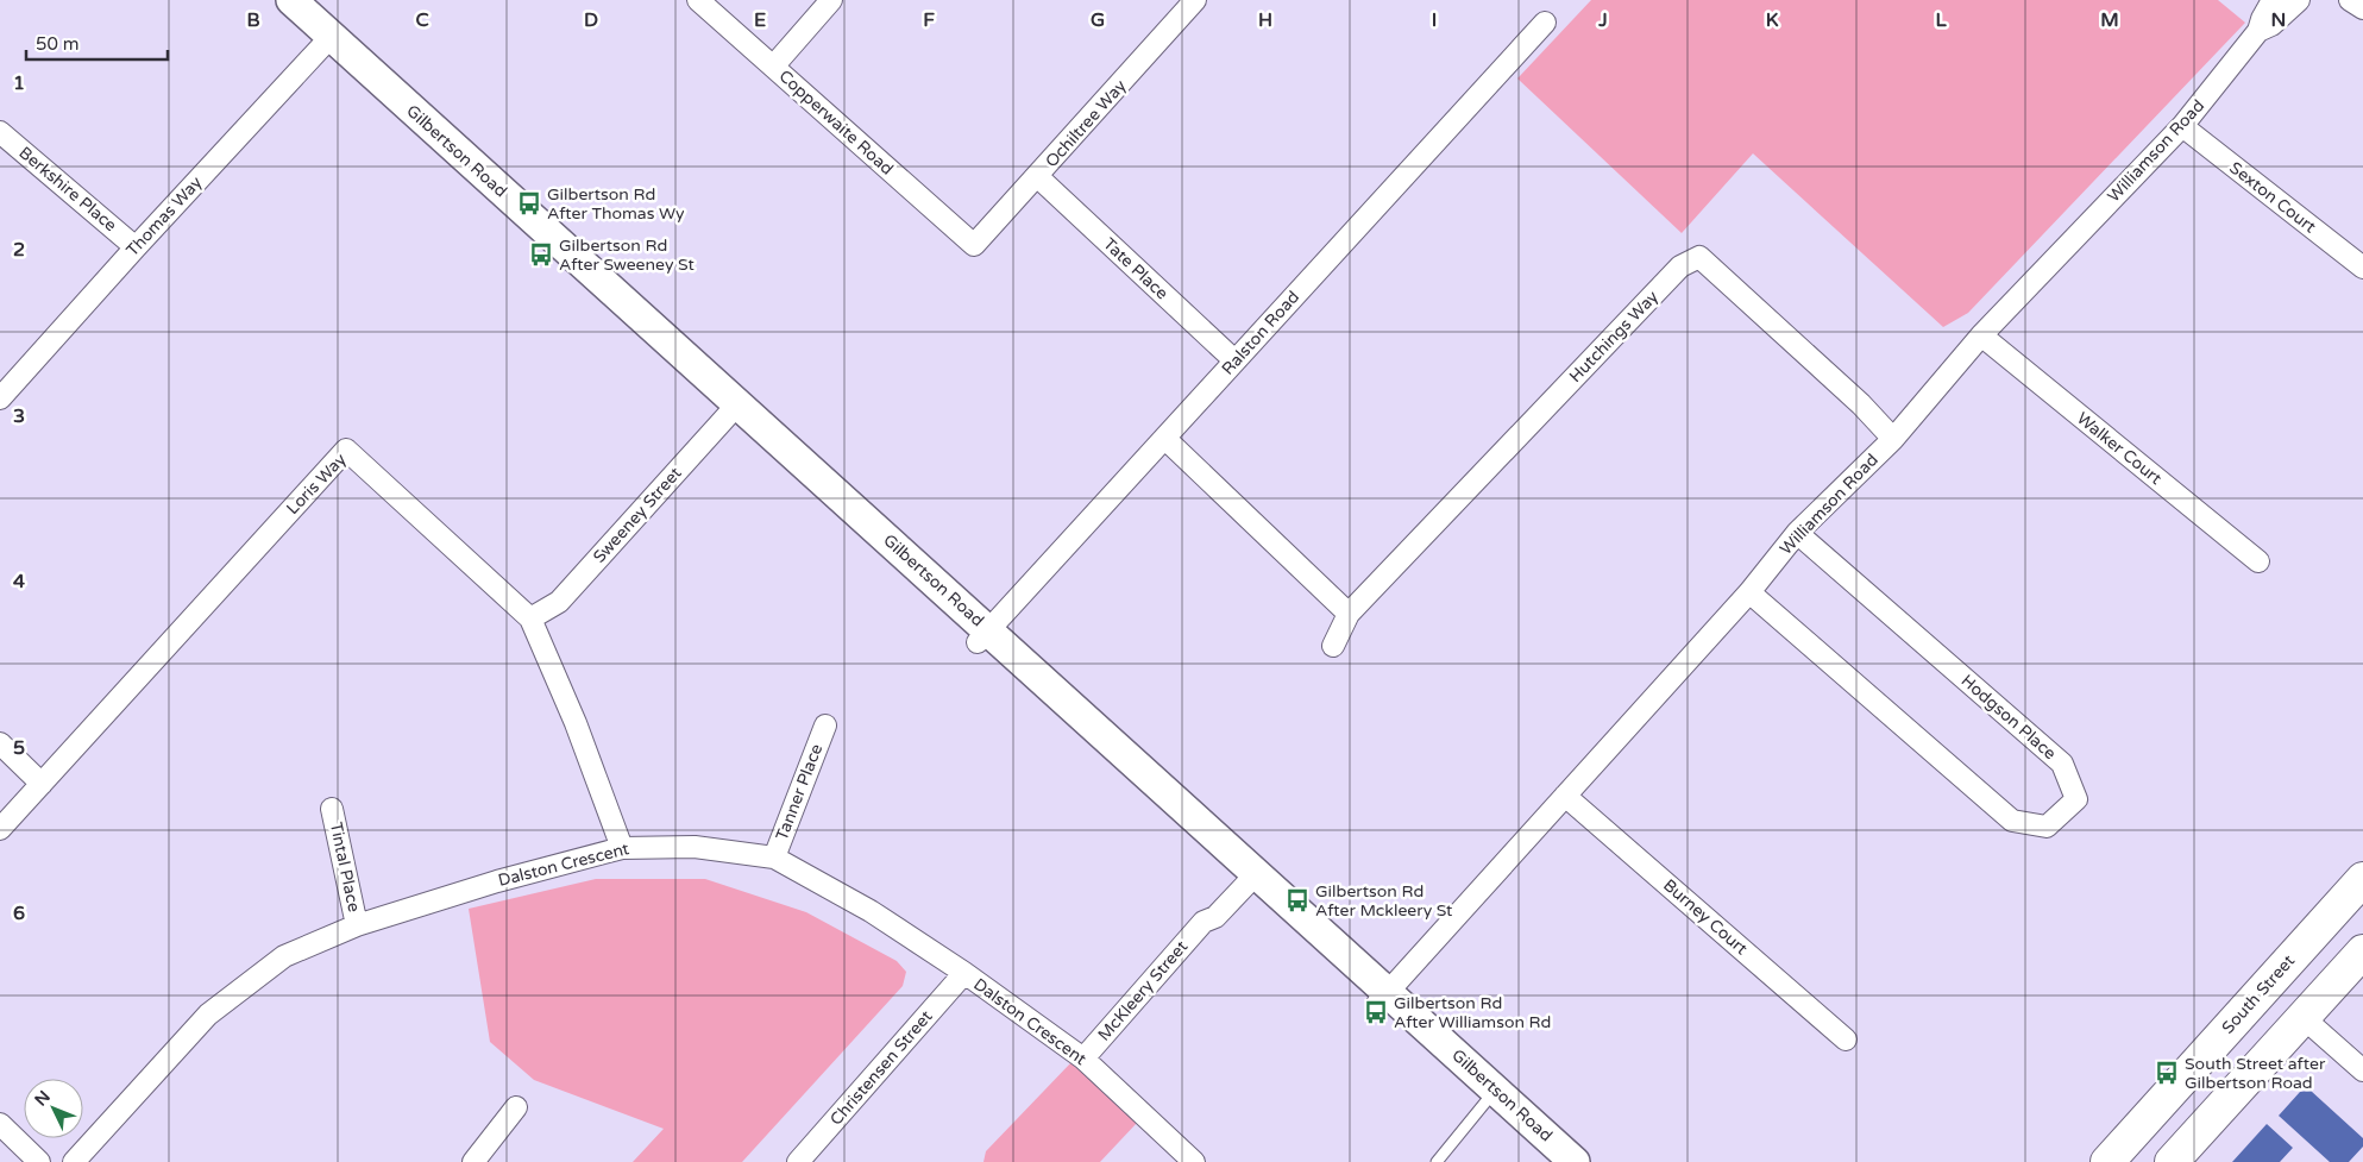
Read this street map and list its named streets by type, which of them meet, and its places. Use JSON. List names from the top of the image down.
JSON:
{
  "streets": {
    "highway": ["South Street"],
    "street": [
      "Copperwaite Road",
      "Ochiltree Way",
      "Gilbertson Road",
      "Williamson Road",
      "Berkshire Place",
      "Sexton Court",
      "Thomas Way",
      "Tate Place",
      "Ralston Road",
      "Hutchings Way",
      "Walker Court",
      "Loris Way",
      "Sweeney Street",
      "Hodgson Place",
      "Tanner Place",
      "Dalston Crescent",
      "Tintal Place",
      "Burney Court",
      "McKleery Street",
      "Christensen Street"
    ]
  },
  "crossings": [
    ["Copperwaite Road", "Ochiltree Way"],
    ["Ochiltree Way", "Tate Place"],
    ["Gilbertson Road", "Williamson Road"],
    ["Gilbertson Road", "Thomas Way"],
    ["Gilbertson Road", "Ralston Road"],
    ["Gilbertson Road", "Sweeney Street"],
    ["Gilbertson Road", "McKleery Street"],
    ["Williamson Road", "Sexton Court"],
    ["Williamson Road", "Hutchings Way"],
    ["Williamson Road", "Walker Court"],
    ["Williamson Road", "Hodgson Place"],
    ["Williamson Road", "Burney Court"],
    ["Berkshire Place", "Thomas Way"],
    ["Tate Place", "Ralston Road"],
    ["Loris Way", "Sweeney Street"],
    ["Loris Way", "Dalston Crescent"],
    ["Tanner Place", "Dalston Crescent"],
    ["Dalston Crescent", "Tintal Place"],
    ["Dalston Crescent", "McKleery Street"],
    ["Dalston Crescent", "Christensen Street"]
  ],
  "places": {
    "bus stop": [
      "Gilbertson Rd After Thomas Wy",
      "Gilbertson Rd After Sweeney St",
      "Gilbertson Rd After Mckleery St",
      "Gilbertson Rd After Williamson Rd",
      "South Street after Gilbertson Road"
    ]
  },
  "scale_bar": "50 m",
  "north": "top left",
  "grid": {
    "columns": [
      "B",
      "C",
      "D",
      "E",
      "F",
      "G",
      "H",
      "I",
      "J",
      "K",
      "L",
      "M",
      "N"
    ],
    "rows": [
      "1",
      "2",
      "3",
      "4",
      "5",
      "6"
    ]
  }
}
